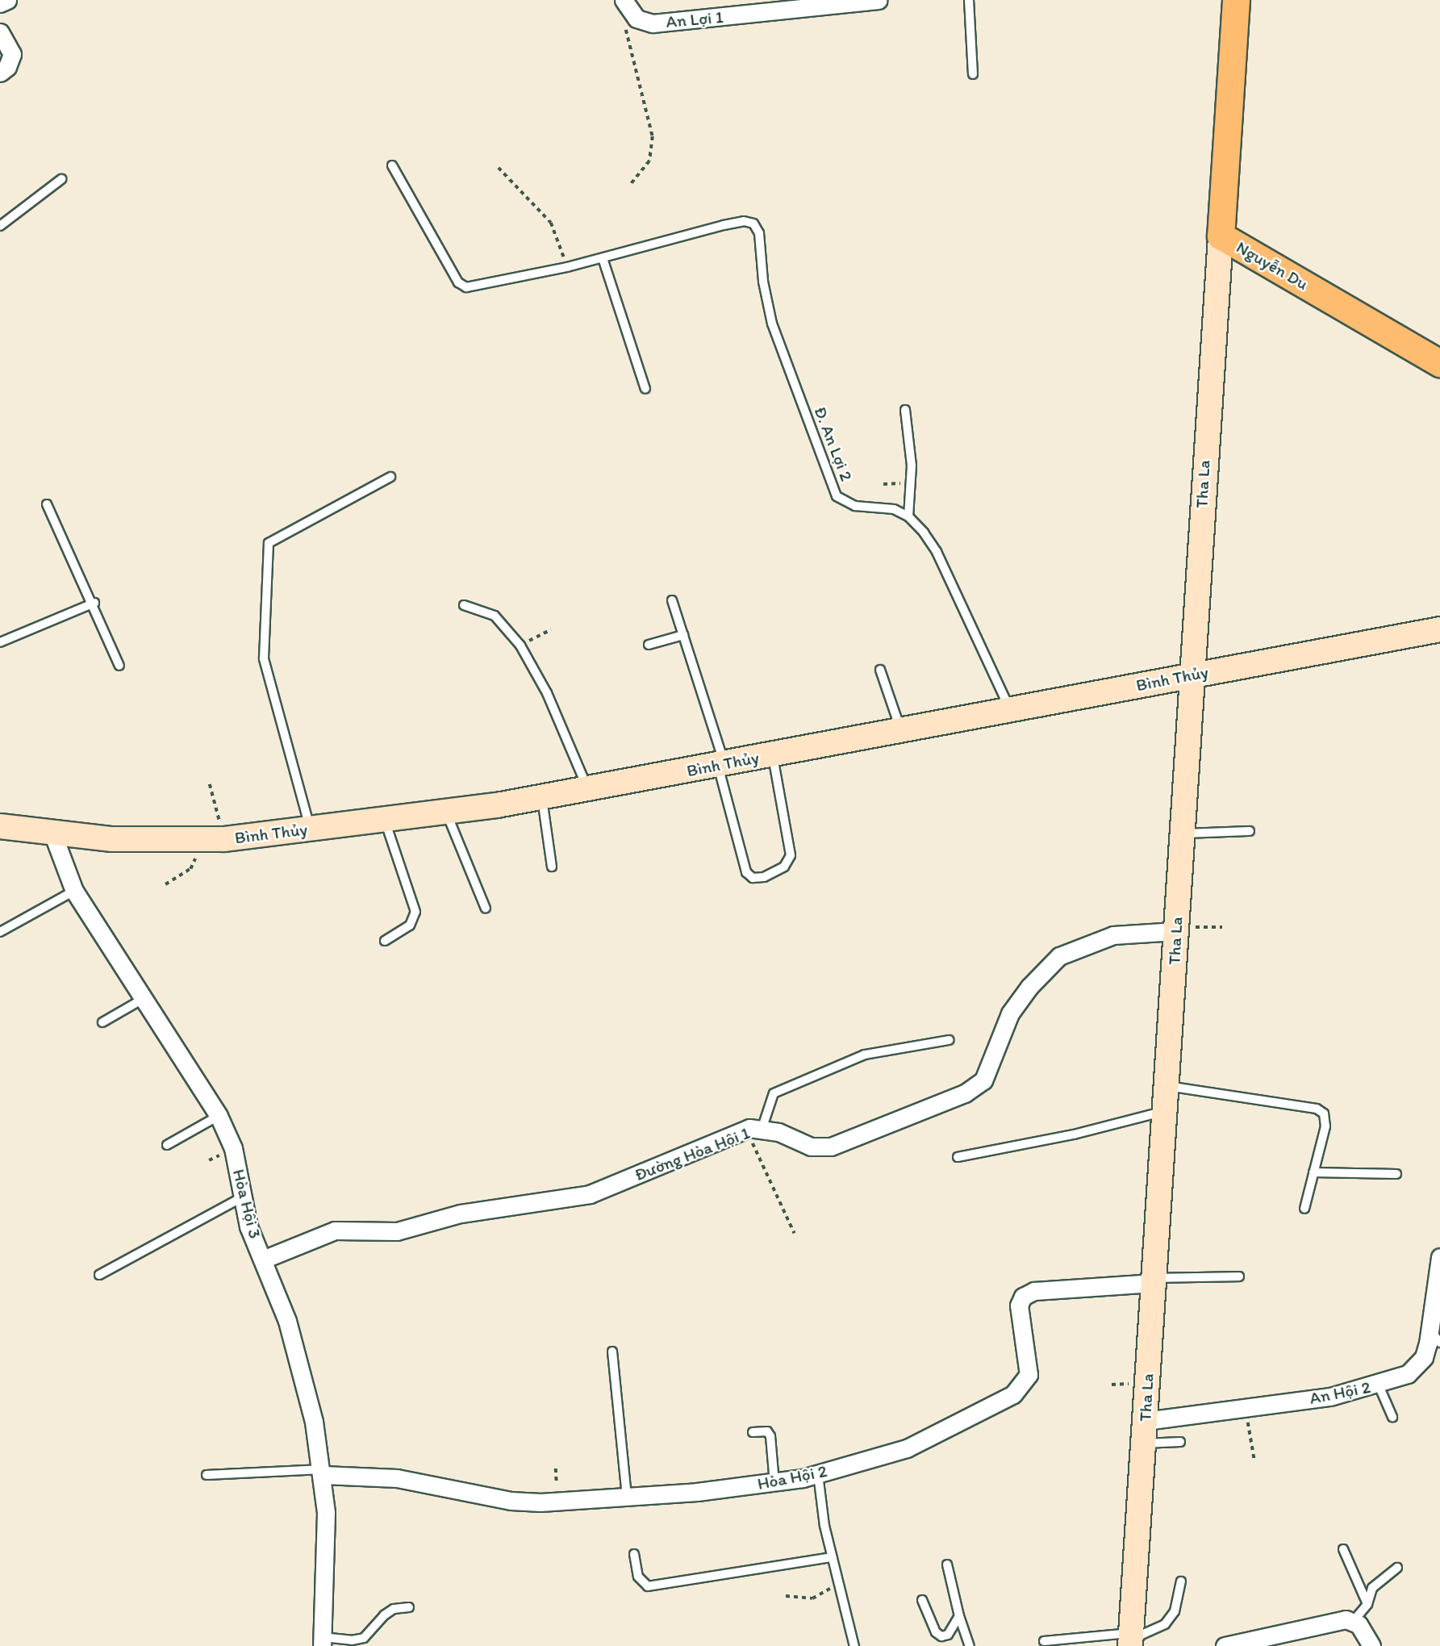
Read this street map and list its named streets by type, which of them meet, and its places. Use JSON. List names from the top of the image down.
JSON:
{
  "streets": {
    "main road": ["Nguyễn Du", "Tha La", "Bình Thủy"],
    "street": [
      "An Lợi 1",
      "Đường Hòa Hội 1",
      "Hòa Hội 3",
      "An Hội 2",
      "Hòa Hội 2"
    ],
    "lane": ["Đ. An Lợi 2"]
  },
  "crossings": [
    ["Nguyễn Du", "Tha La"],
    ["Tha La", "Bình Thủy"],
    ["Tha La", "Đường Hòa Hội 1"],
    ["Tha La", "An Hội 2"],
    ["Tha La", "Hòa Hội 2"],
    ["Bình Thủy", "Hòa Hội 3"],
    ["Đường Hòa Hội 1", "Hòa Hội 3"],
    ["Hòa Hội 3", "Hòa Hội 2"]
  ]
}
